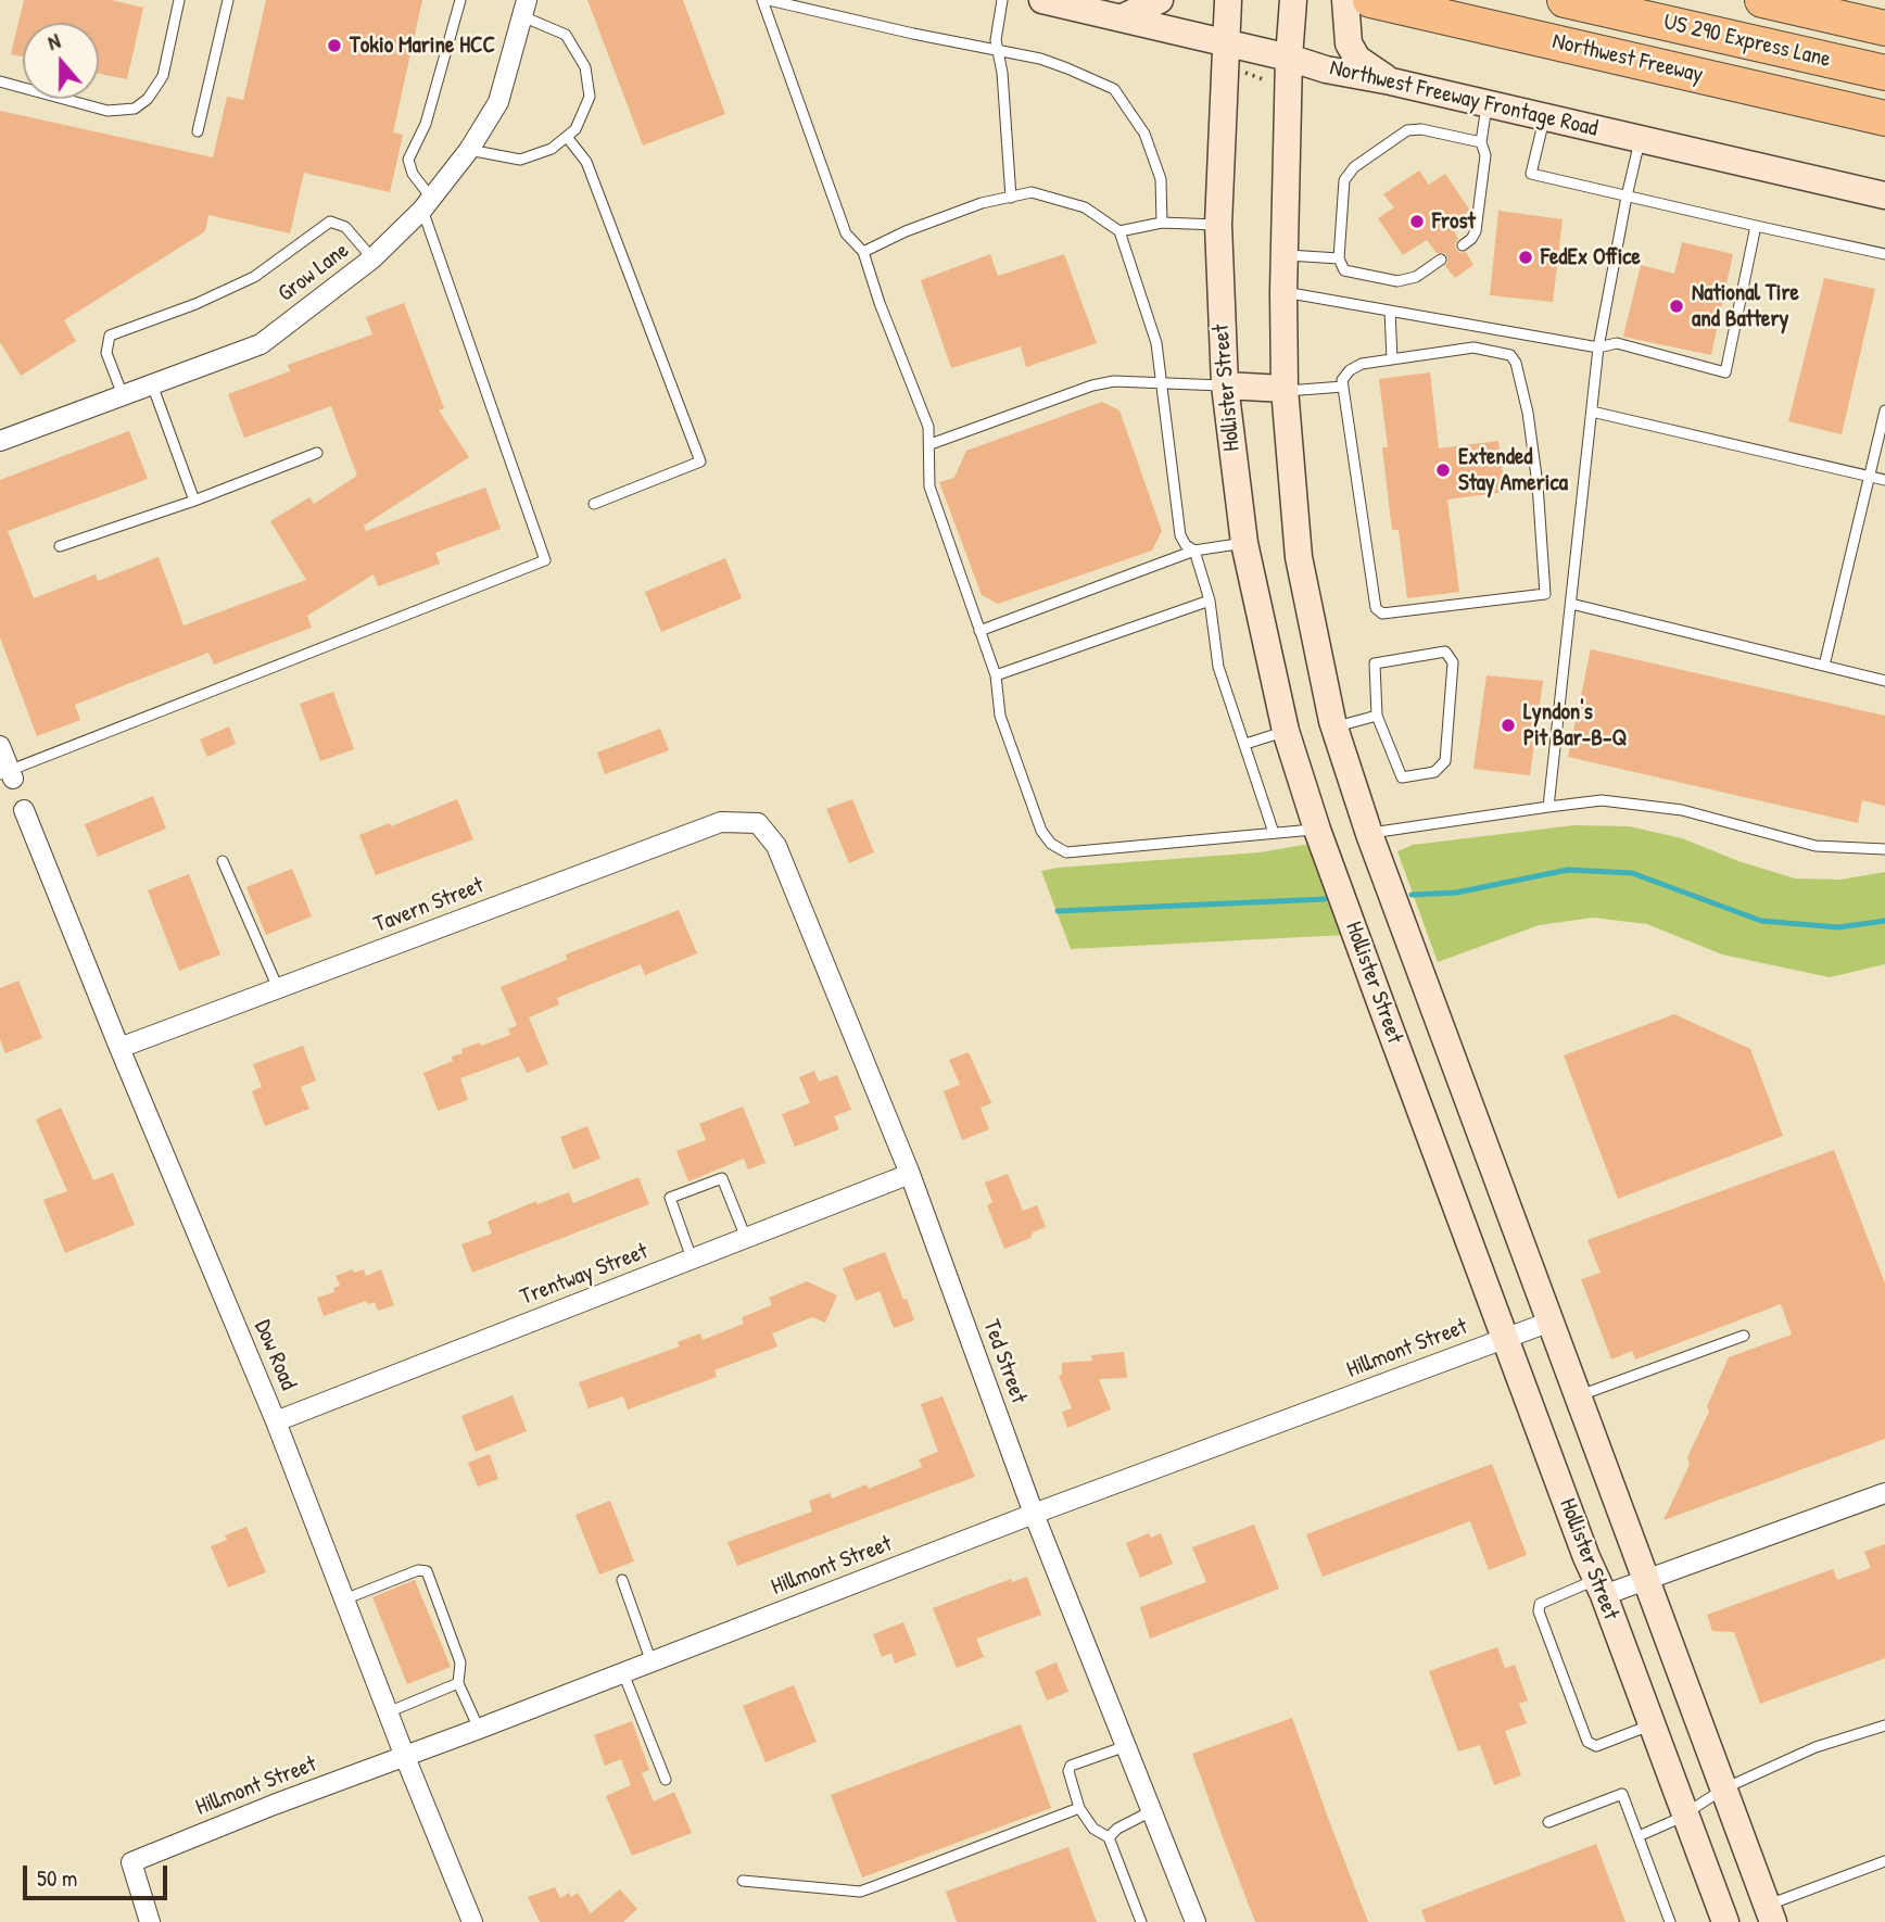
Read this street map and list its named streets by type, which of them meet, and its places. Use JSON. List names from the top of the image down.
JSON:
{
  "streets": {
    "highway": ["US 290 Express Lane", "Northwest Freeway"],
    "main road": ["Northwest Freeway Frontage Road", "Hollister Street"],
    "street": [
      "Grow Lane",
      "Tavern Street",
      "Trentway Street",
      "Hillmont Street",
      "Dow Road",
      "Ted Street"
    ]
  },
  "crossings": [
    ["Northwest Freeway Frontage Road", "Hollister Street"],
    ["Hollister Street", "Hillmont Street"],
    ["Tavern Street", "Dow Road"],
    ["Tavern Street", "Ted Street"],
    ["Trentway Street", "Dow Road"],
    ["Trentway Street", "Ted Street"],
    ["Hillmont Street", "Dow Road"],
    ["Hillmont Street", "Ted Street"]
  ],
  "places": [
    "Tokio Marine HCC",
    "Frost",
    "FedEx Office",
    "National Tire and Battery",
    "Extended Stay America",
    "Lyndon's Pit Bar-B-Q"
  ],
  "scale_bar": "50 m",
  "north": "top"
}
